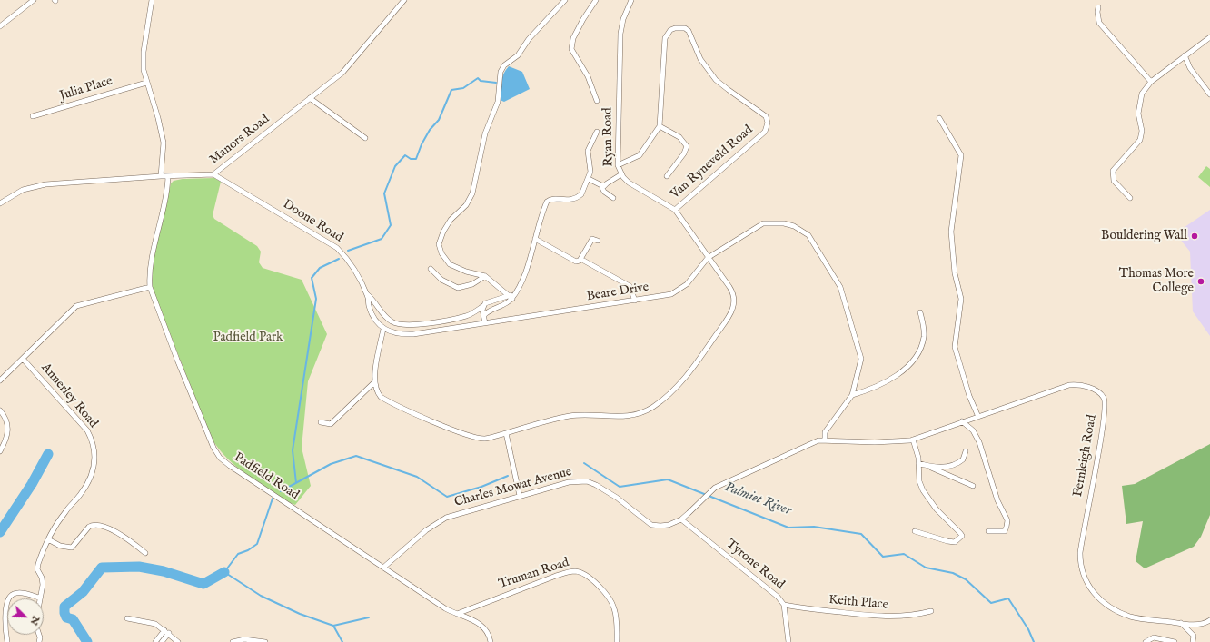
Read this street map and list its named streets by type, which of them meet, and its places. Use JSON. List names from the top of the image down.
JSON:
{
  "streets": {
    "street": [
      "Julia Place",
      "Ryan Road",
      "Manors Road",
      "Van Ryneveld Road",
      "Doone Road",
      "Beare Drive",
      "Annerley Road",
      "Fernleigh Road",
      "Padfield Road",
      "Charles Mowat Avenue",
      "Tyrone Road",
      "Truman Road",
      "Keith Place"
    ]
  },
  "crossings": [
    ["Ryan Road", "Van Ryneveld Road"],
    ["Ryan Road", "Beare Drive"],
    ["Manors Road", "Doone Road"],
    ["Manors Road", "Padfield Road"],
    ["Doone Road", "Beare Drive"],
    ["Fernleigh Road", "Charles Mowat Avenue"],
    ["Padfield Road", "Charles Mowat Avenue"],
    ["Padfield Road", "Truman Road"],
    ["Charles Mowat Avenue", "Tyrone Road"],
    ["Tyrone Road", "Keith Place"]
  ],
  "water": ["Palmiet River"],
  "parks": ["Padfield Park"],
  "places": ["Bouldering Wall", "Thomas More College"],
  "north": "bottom right"
}
